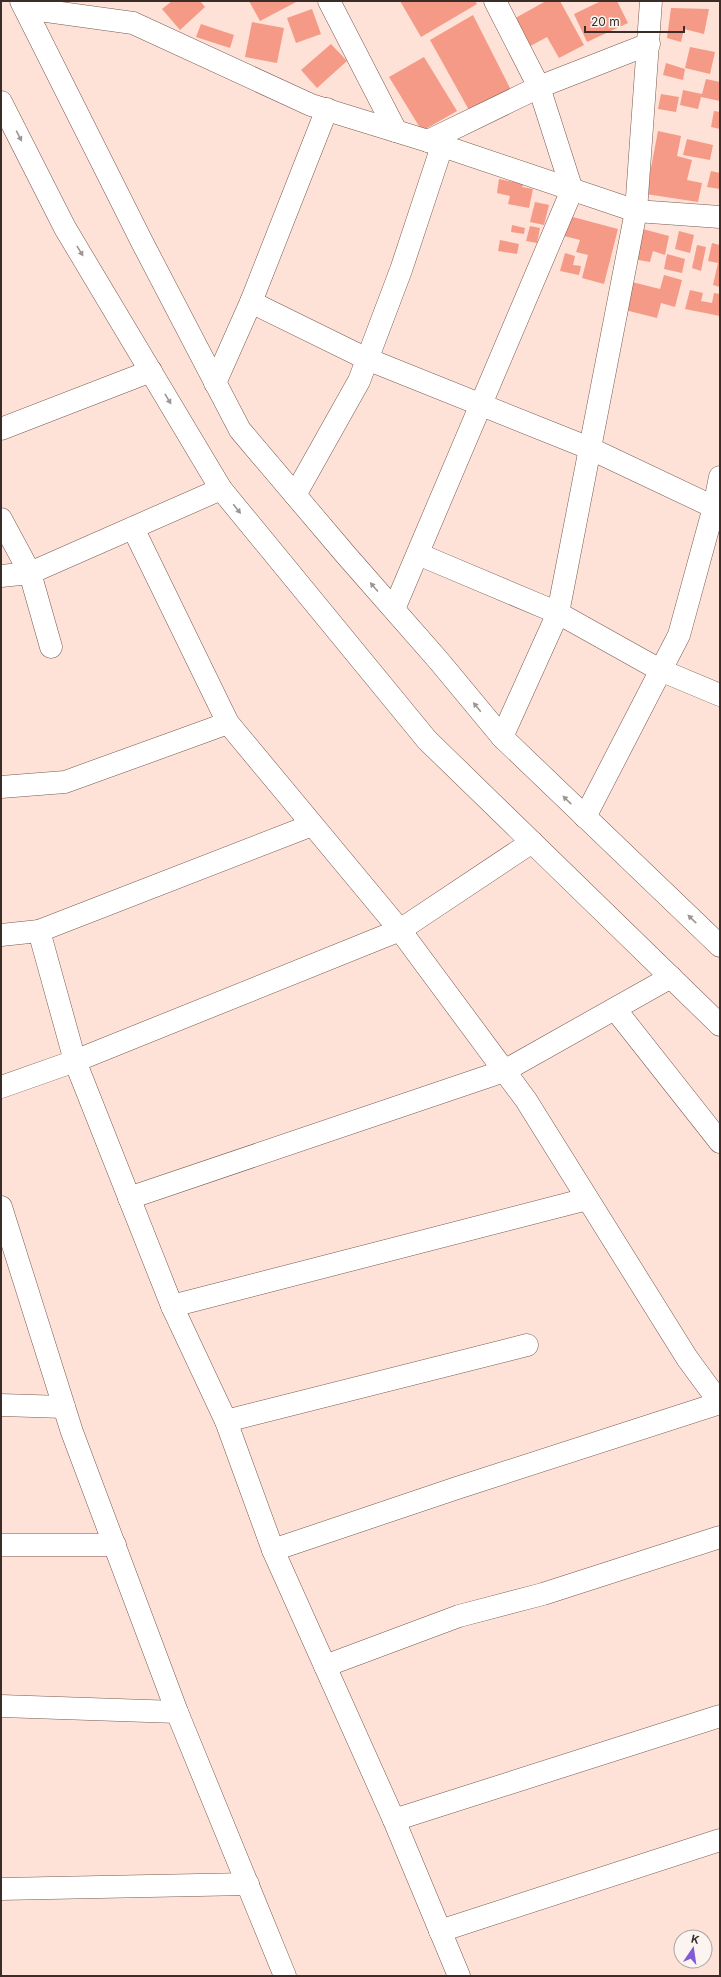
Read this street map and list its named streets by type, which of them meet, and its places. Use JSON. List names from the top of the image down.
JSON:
{
  "scale_bar": "20 m",
  "north": "top"
}
